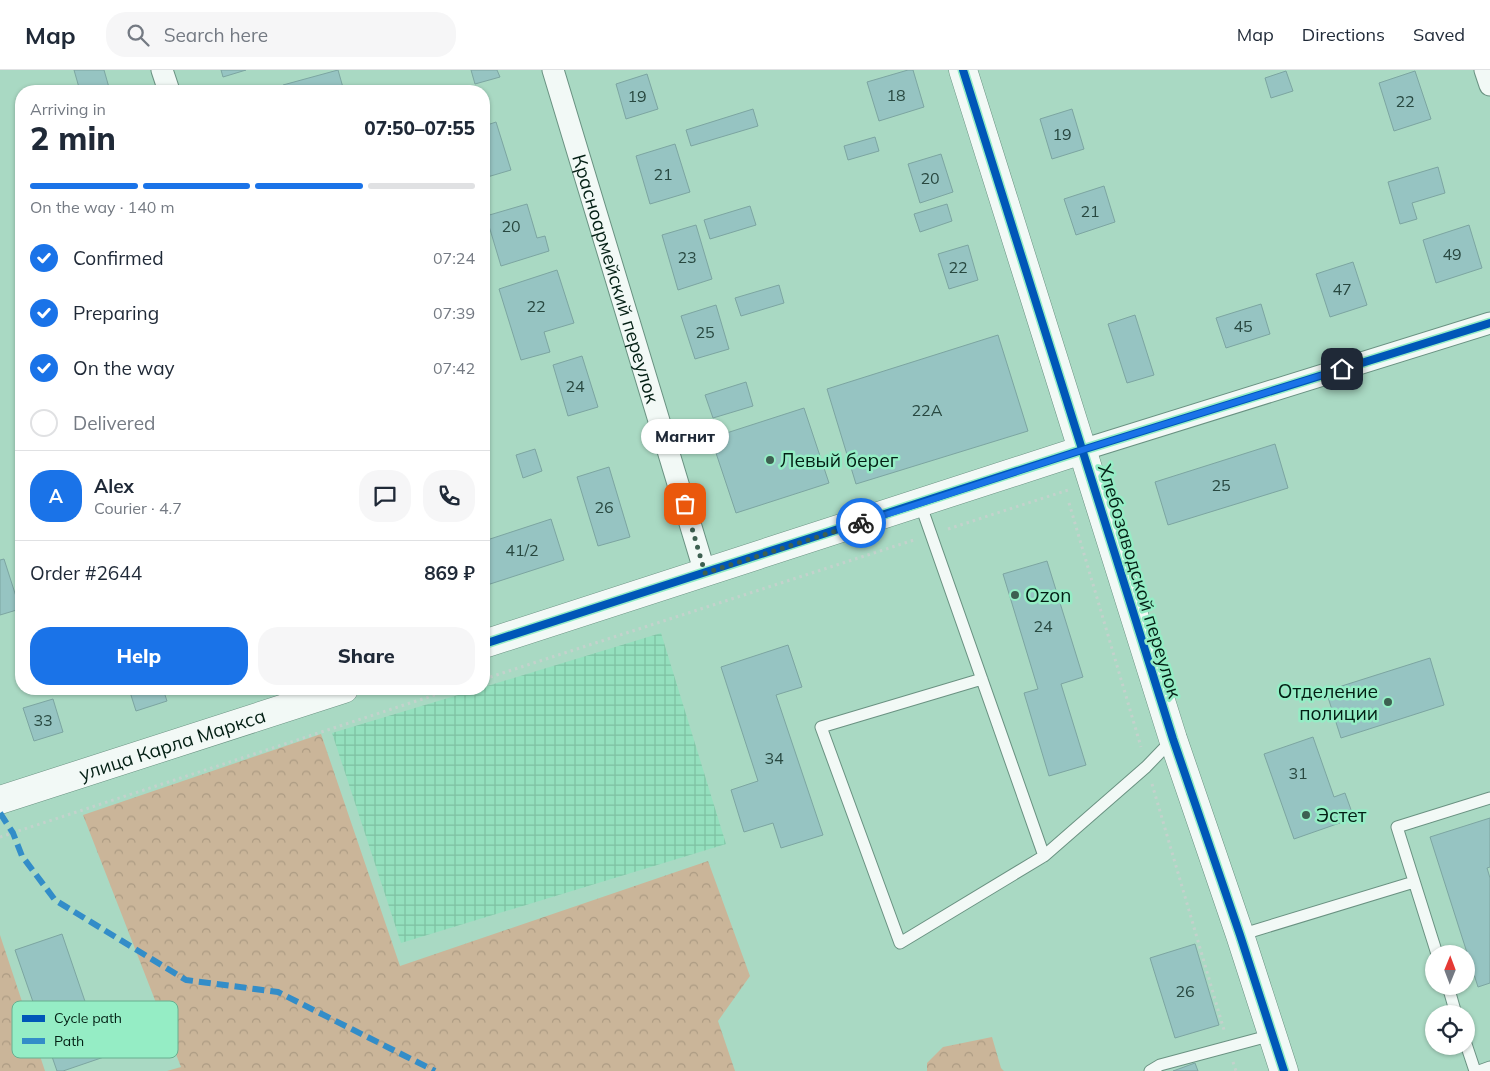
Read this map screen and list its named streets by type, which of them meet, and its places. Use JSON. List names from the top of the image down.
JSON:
{
  "streets": {
    "street": ["Красноармейский переулок", "Хлебозаводской переулок", "улица Карла Маркса"]
  },
  "places": [
    "Левый берег",
    "Магнит",
    "Ozon",
    "Отделение полиции",
    "Эстет"
  ],
  "house_numbers": [
    "18",
    "19",
    "22",
    "19",
    "21",
    "20",
    "21",
    "20",
    "49",
    "23",
    "22",
    "47",
    "22",
    "45",
    "25",
    "24",
    "22А",
    "25",
    "26",
    "41/2",
    "24",
    "33",
    "34",
    "31",
    "26"
  ],
  "legend": ["Cycle path", "Path"],
  "north": "top",
  "page": {
    "header": "Map",
    "search": "Search here",
    "nav": ["Map", "Directions", "Saved"],
    "heading": ["2 min", "Arriving in", "07:50–07:55"],
    "panel": [
      "Alex",
      "Courier · 4.7",
      "Order #2644",
      "869 ₽"
    ],
    "bar": "On the way · 140 m",
    "list": [
      ["Confirmed", "07:24"],
      ["Preparing", "07:39"],
      ["On the way", "07:42"],
      "Delivered"
    ],
    "bubble": "Магнит",
    "round": "A",
    "buttons": ["Help", "Share"]
  }
}
